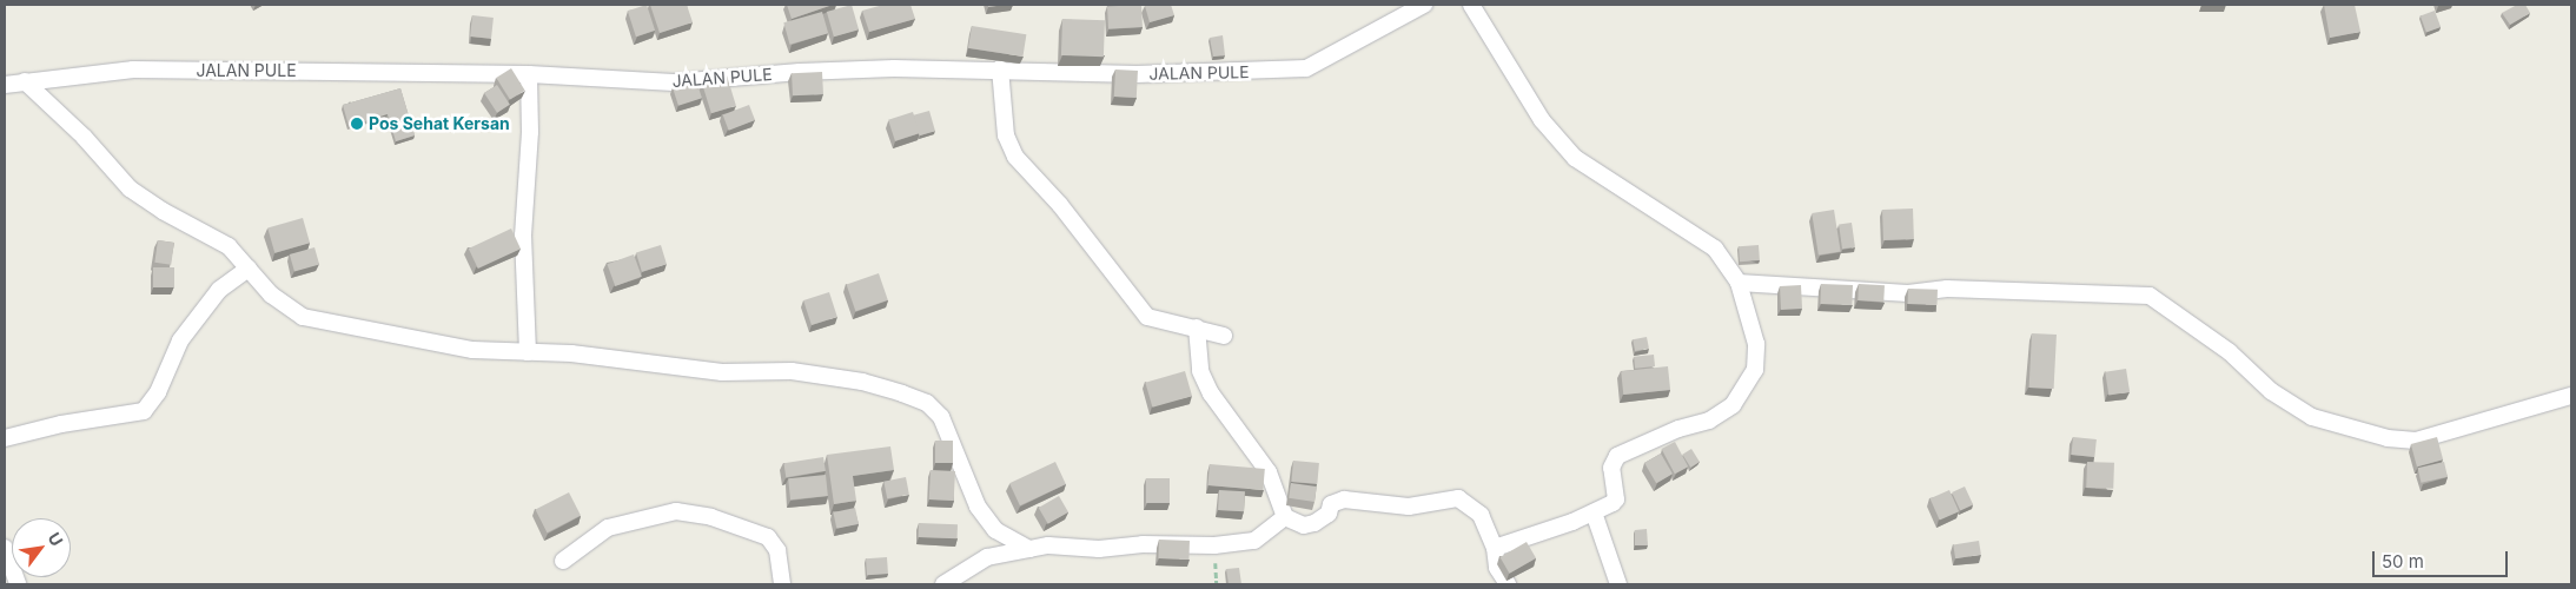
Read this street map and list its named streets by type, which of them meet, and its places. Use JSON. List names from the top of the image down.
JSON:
{
  "streets": {
    "street": ["JALAN PULE"]
  },
  "places": ["Pos Sehat Kersan"],
  "scale_bar": "50 m",
  "north": "top right"
}
